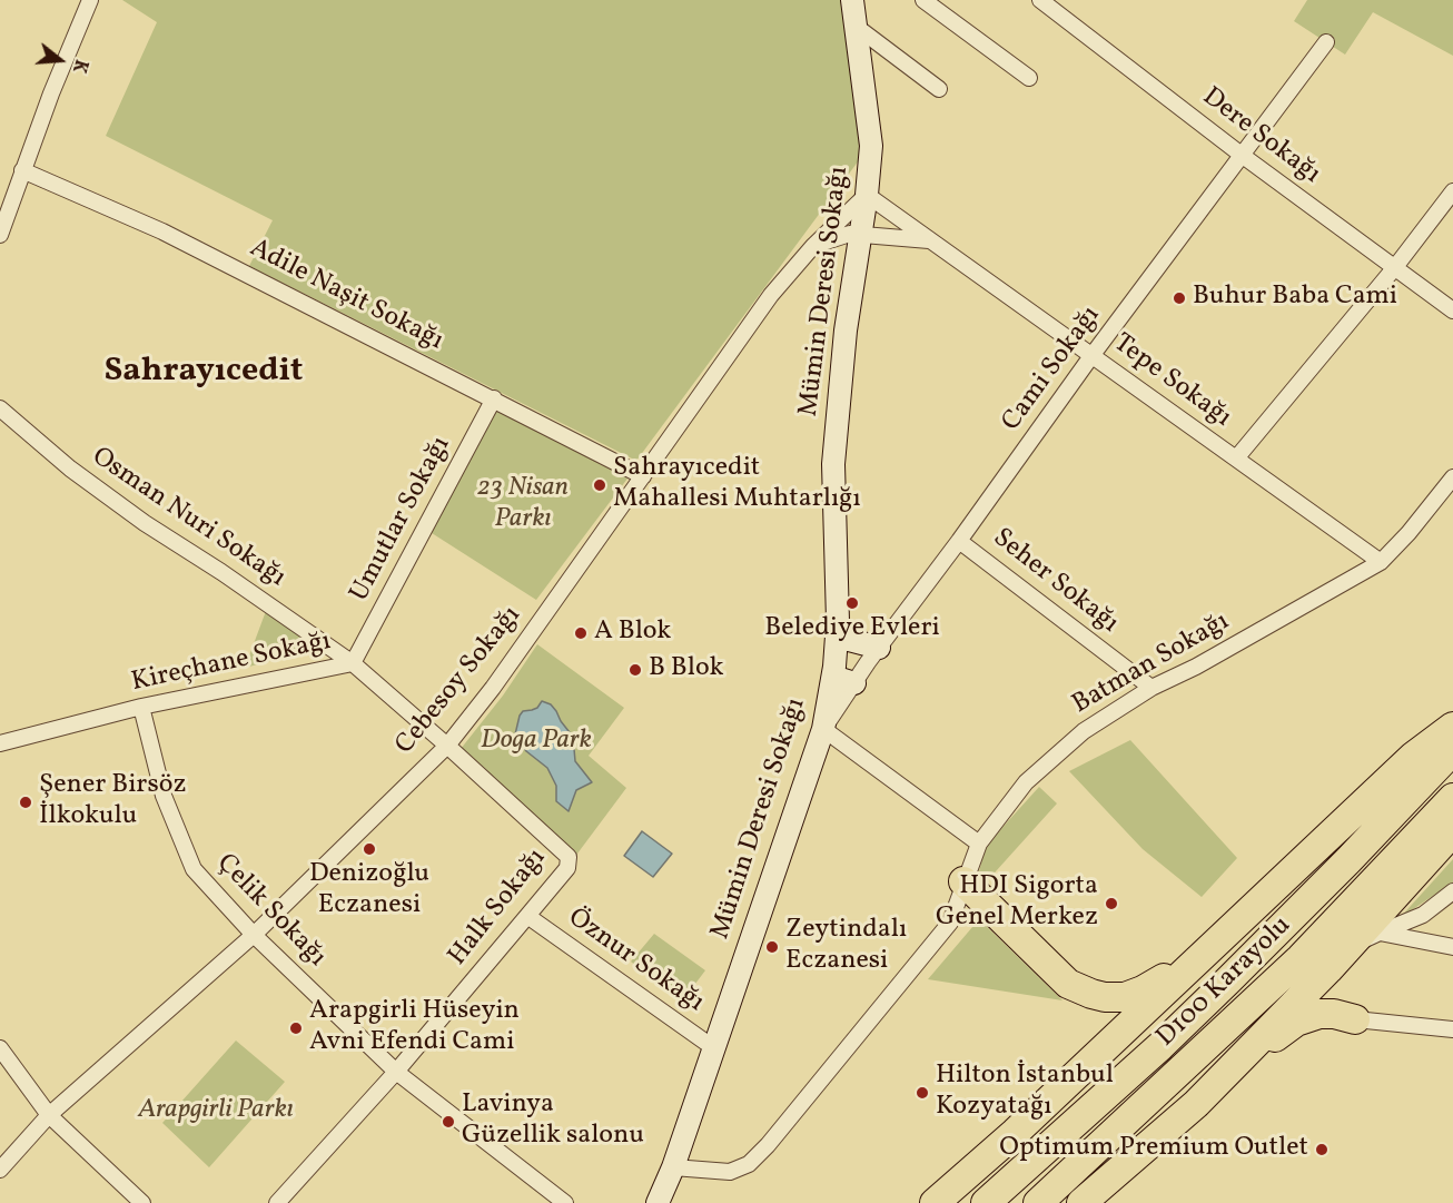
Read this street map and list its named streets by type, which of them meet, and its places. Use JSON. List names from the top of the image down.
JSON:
{
  "streets": {
    "highway": ["D100 Karayolu"],
    "street": [
      "Dere Sokağı",
      "Mümin Deresi Sokağı",
      "Adile Naşit Sokağı",
      "Cami Sokağı",
      "Tepe Sokağı",
      "Osman Nuri Sokağı",
      "Umutlar Sokağı",
      "Seher Sokağı",
      "Kireçhane Sokağı",
      "Batman Sokağı",
      "Cebesoy Sokağı",
      "Halk Sokağı",
      "Çelik Sokağı",
      "Öznur Sokağı"
    ]
  },
  "crossings": [
    ["Dere Sokağı", "Cami Sokağı"],
    ["Mümin Deresi Sokağı", "Cami Sokağı"],
    ["Mümin Deresi Sokağı", "Tepe Sokağı"],
    ["Mümin Deresi Sokağı", "Batman Sokağı"],
    ["Mümin Deresi Sokağı", "Cebesoy Sokağı"],
    ["Mümin Deresi Sokağı", "Öznur Sokağı"],
    ["Adile Naşit Sokağı", "Umutlar Sokağı"],
    ["Adile Naşit Sokağı", "Cebesoy Sokağı"],
    ["Cami Sokağı", "Tepe Sokağı"],
    ["Cami Sokağı", "Seher Sokağı"],
    ["Tepe Sokağı", "Batman Sokağı"],
    ["Tepe Sokağı", "Cebesoy Sokağı"],
    ["Osman Nuri Sokağı", "Umutlar Sokağı"],
    ["Osman Nuri Sokağı", "Kireçhane Sokağı"],
    ["Umutlar Sokağı", "Kireçhane Sokağı"],
    ["Seher Sokağı", "Batman Sokağı"],
    ["Kireçhane Sokağı", "Cebesoy Sokağı"],
    ["Kireçhane Sokağı", "Halk Sokağı"],
    ["Kireçhane Sokağı", "Çelik Sokağı"],
    ["Cebesoy Sokağı", "Halk Sokağı"],
    ["Cebesoy Sokağı", "Çelik Sokağı"],
    ["Halk Sokağı", "Çelik Sokağı"],
    ["Halk Sokağı", "Öznur Sokağı"]
  ],
  "districts": ["Sahrayıcedit"],
  "parks": ["23 Nisan Parkı", "Doga Park", "Arapgirli Parkı"],
  "places": [
    "Buhur Baba Cami",
    "Sahrayıcedit Mahallesi Muhtarlığı",
    "Belediye Evleri",
    "A Blok",
    "B Blok",
    "Şener Birsöz İlkokulu",
    "Denizoğlu Eczanesi",
    "HDI Sigorta Genel Merkez",
    "Zeytindalı Eczanesi",
    "Arapgirli Hüseyin Avni Efendi Cami",
    "Hilton İstanbul Kozyatağı",
    "Lavinya Güzellik salonu",
    "Optimum Premium Outlet"
  ],
  "north": "right"
}
